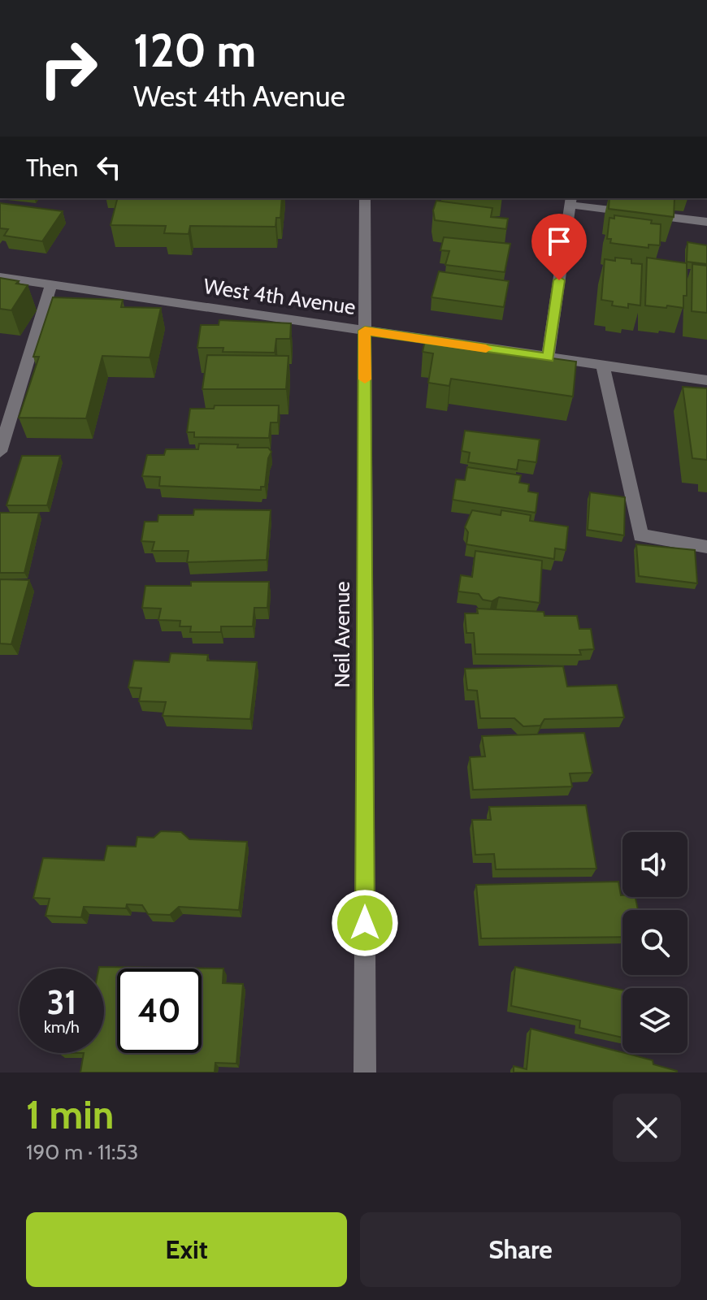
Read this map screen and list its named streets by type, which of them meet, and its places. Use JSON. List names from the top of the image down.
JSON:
{
  "streets": {
    "street": ["West 4th Avenue", "Neil Avenue"]
  },
  "crossings": [
    ["West 4th Avenue", "Neil Avenue"]
  ],
  "page": {
    "turn": ["120 m", "West 4th Avenue"],
    "then": "Then",
    "speed": "31 km/h",
    "limit": "40",
    "heading": ["1 min", "190 m · 11:53"],
    "buttons": ["Exit", "Share"]
  }
}
